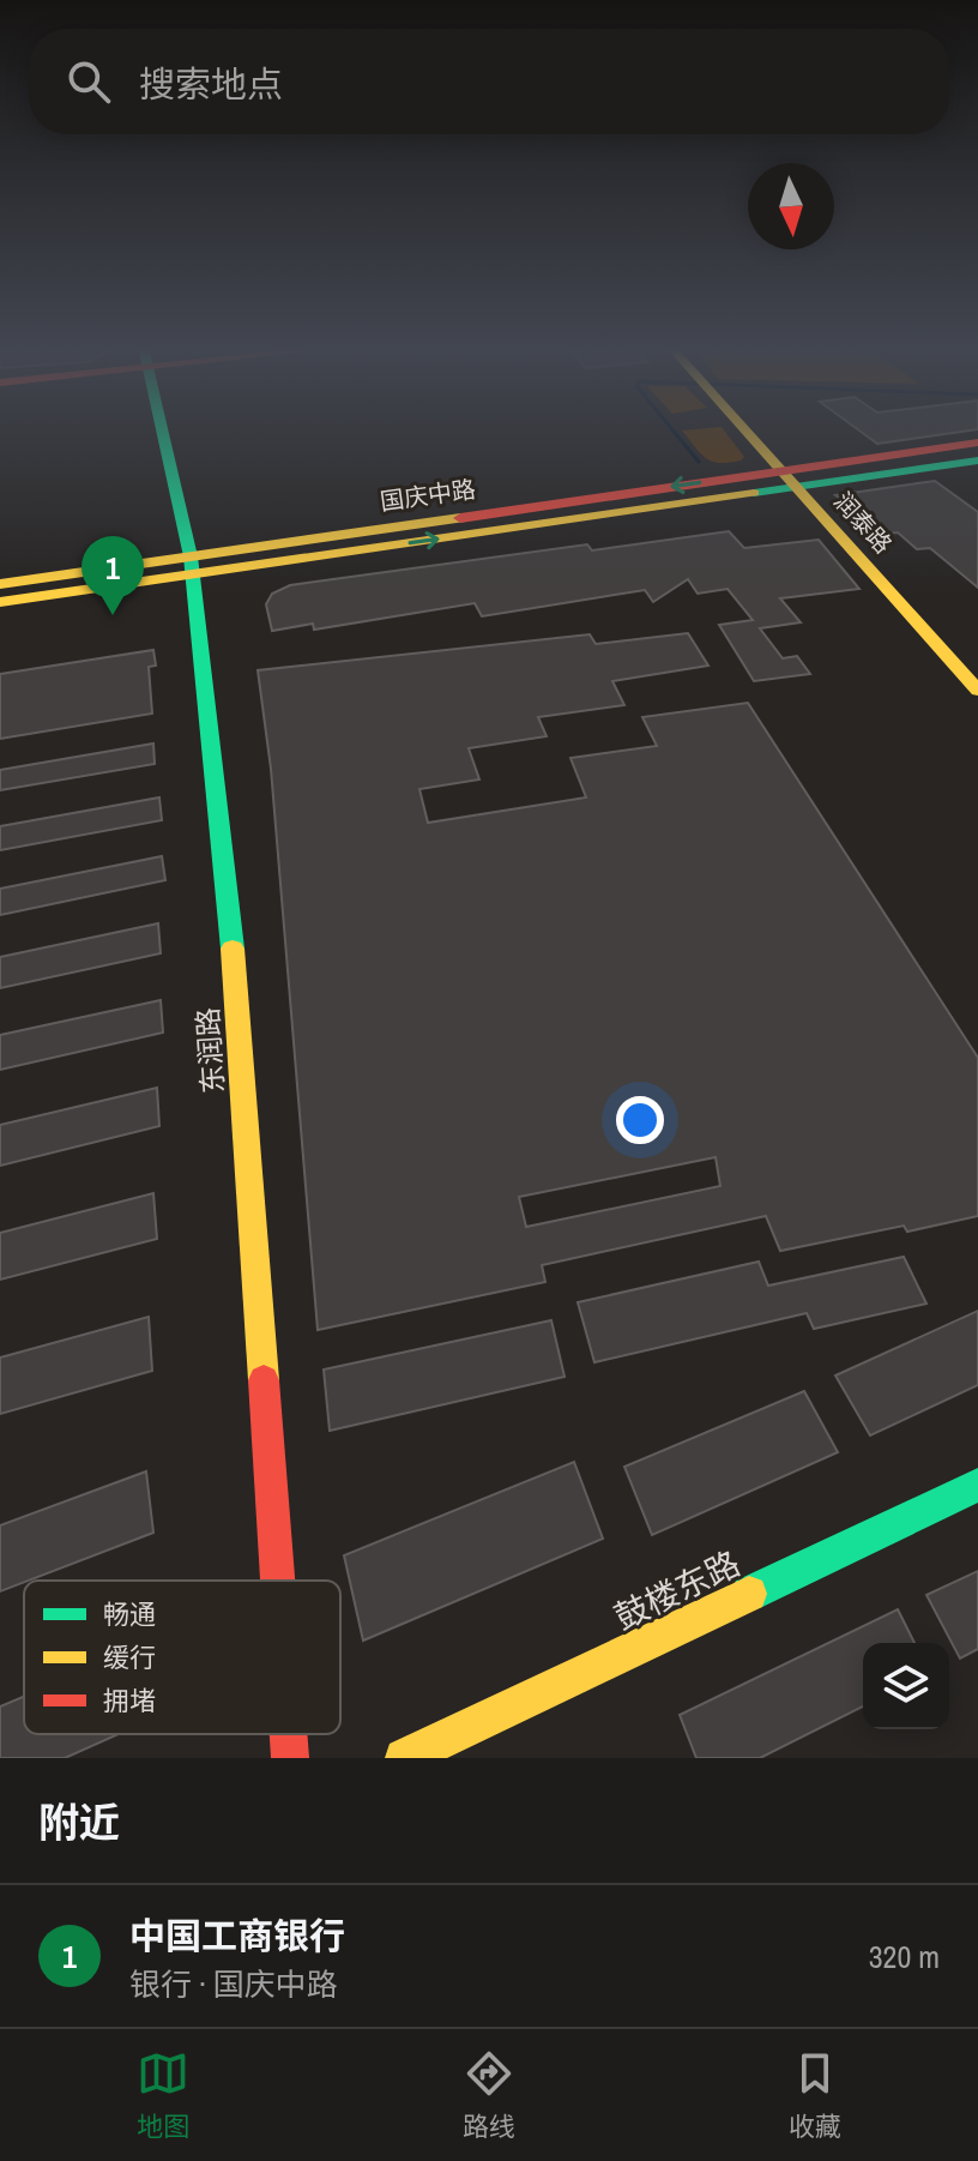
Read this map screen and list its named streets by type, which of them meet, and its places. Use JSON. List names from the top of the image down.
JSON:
{
  "streets": {
    "street": ["润泰路", "东润路", "鼓楼东路"]
  },
  "legend": ["畅通", "缓行", "拥堵"],
  "north": "bottom",
  "page": {
    "search": "搜索地点",
    "pins": "1",
    "heading": "附近",
    "list": [
      {
        "mark": "1",
        "name": "中国工商银行",
        "note": "银行 · 国庆中路",
        "value": "320 m"
      }
    ],
    "nav": ["地图", "路线", "收藏"]
  }
}
